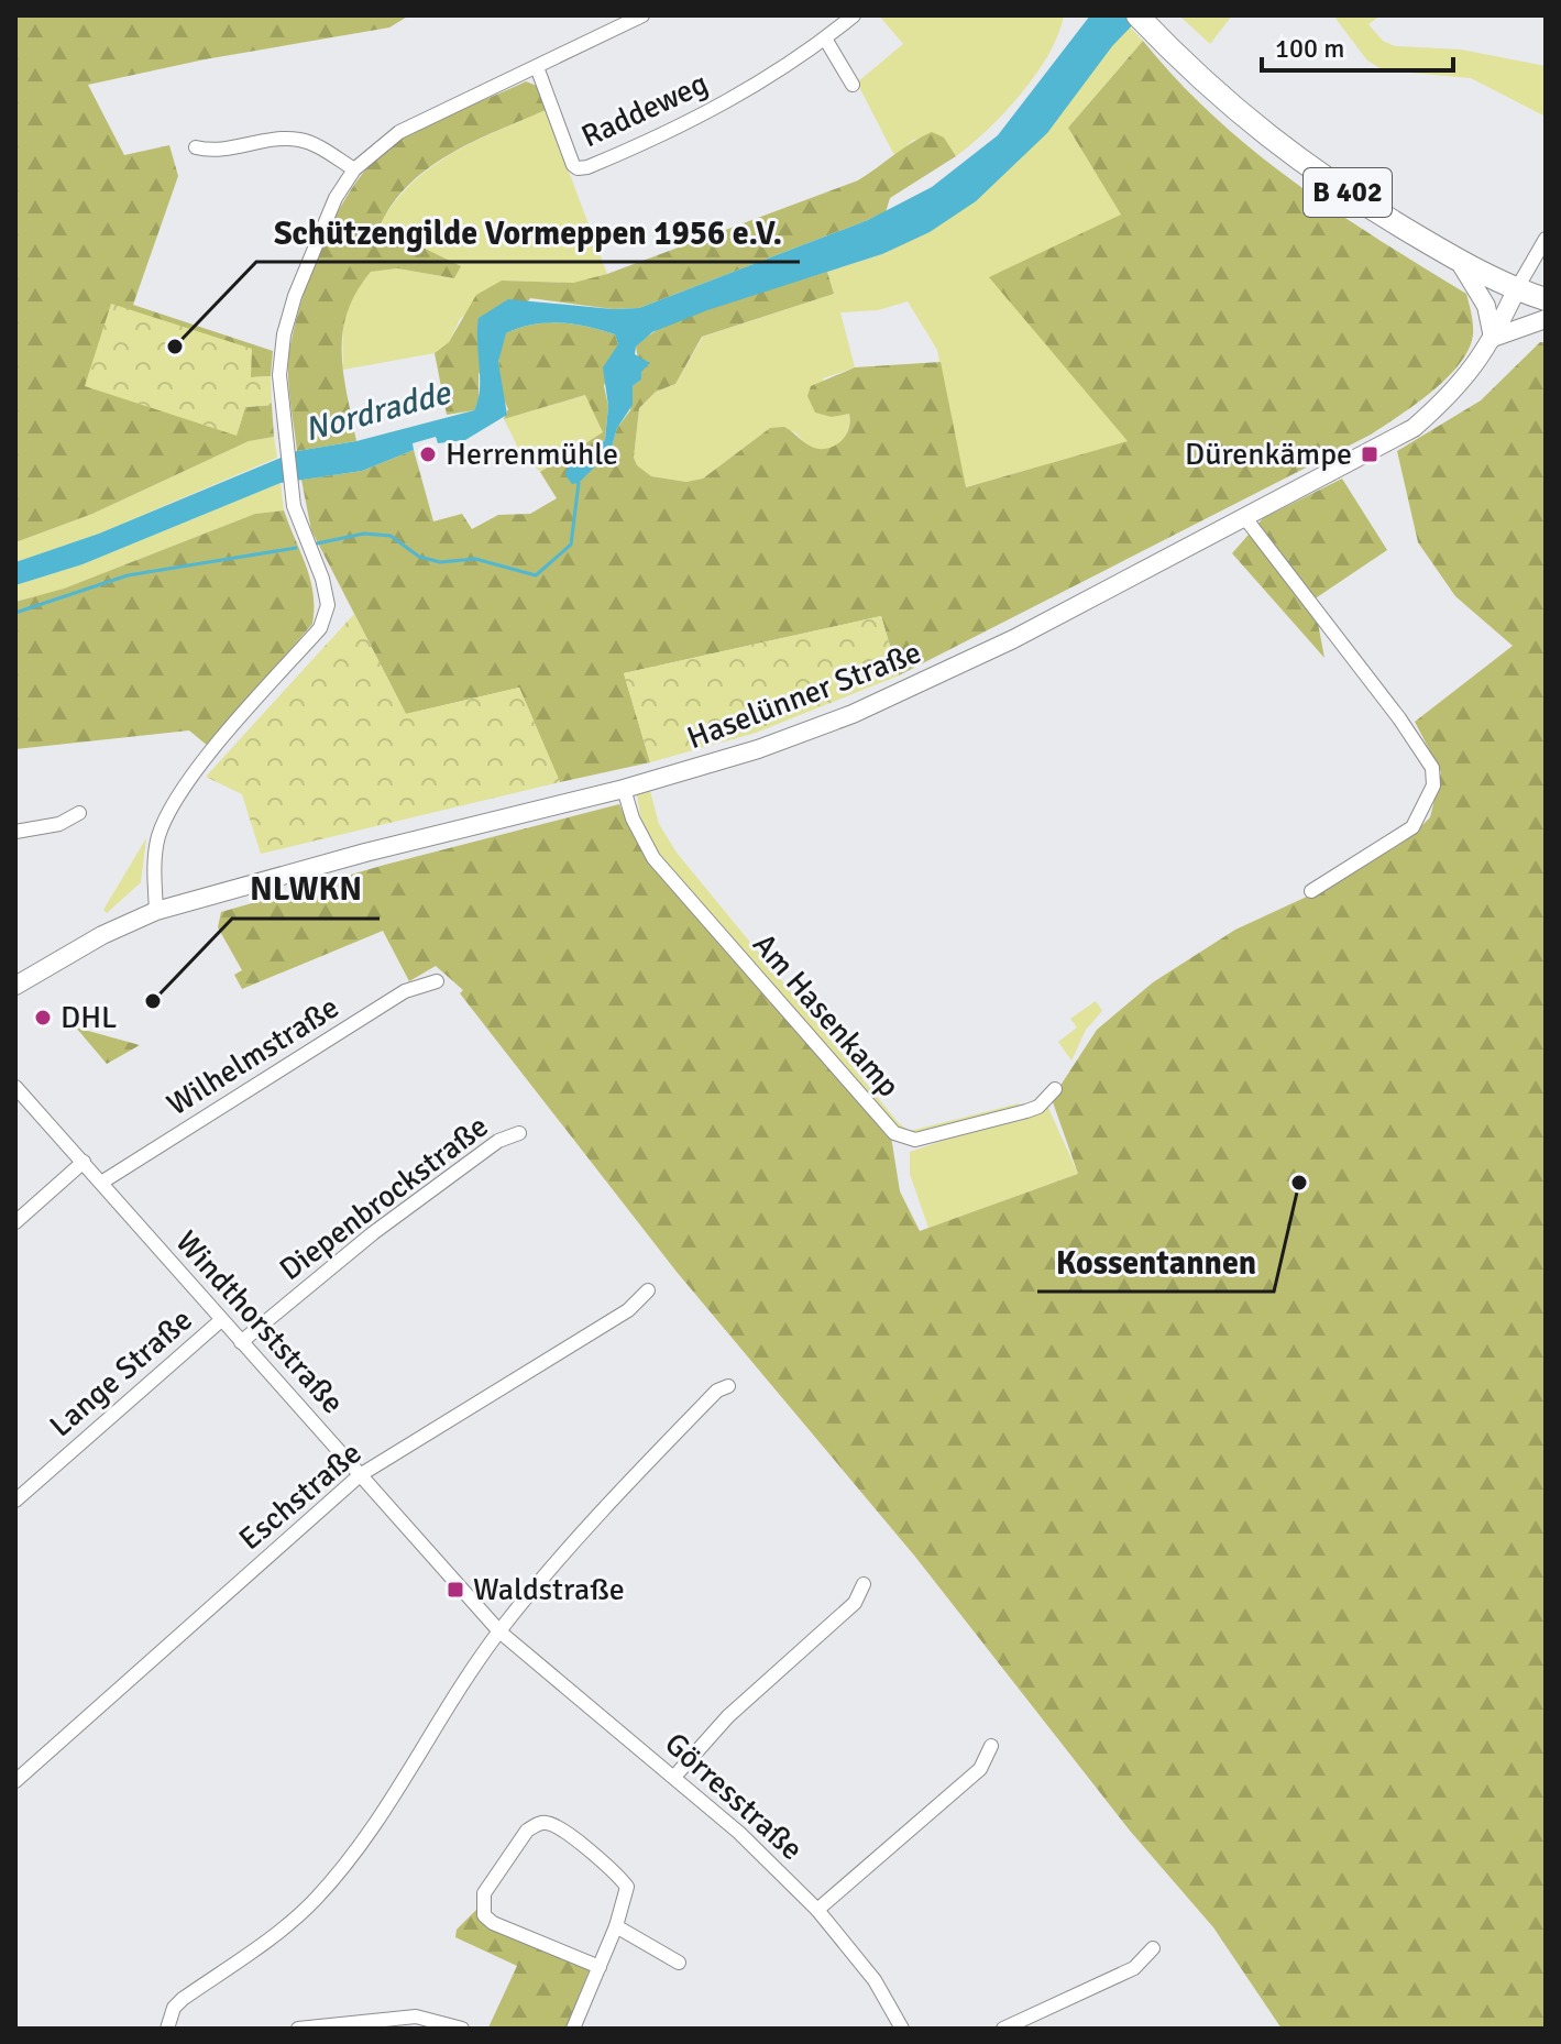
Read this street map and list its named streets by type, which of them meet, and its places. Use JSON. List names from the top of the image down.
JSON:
{
  "streets": {
    "main road": ["B 402"],
    "street": [
      "Raddeweg",
      "Haselünner Straße",
      "Am Hasenkamp",
      "Wilhelmstraße",
      "Diepenbrockstraße",
      "Windthorststraße",
      "Lange Straße",
      "Eschstraße",
      "Görresstraße"
    ]
  },
  "crossings": [
    ["B 402", "Haselünner Straße"],
    ["Haselünner Straße", "Am Hasenkamp"],
    ["Wilhelmstraße", "Windthorststraße"],
    ["Diepenbrockstraße", "Windthorststraße"],
    ["Windthorststraße", "Lange Straße"],
    ["Windthorststraße", "Eschstraße"],
    ["Windthorststraße", "Görresstraße"]
  ],
  "water": ["Nordradde"],
  "places": {
    "other": [
      "Schützengilde Vormeppen 1956 e.V.",
      "Herrenmühle",
      "NLWKN",
      "DHL",
      "Kossentannen"
    ],
    "transit": ["Dürenkämpe", "Waldstraße"]
  },
  "scale_bar": "100 m"
}
